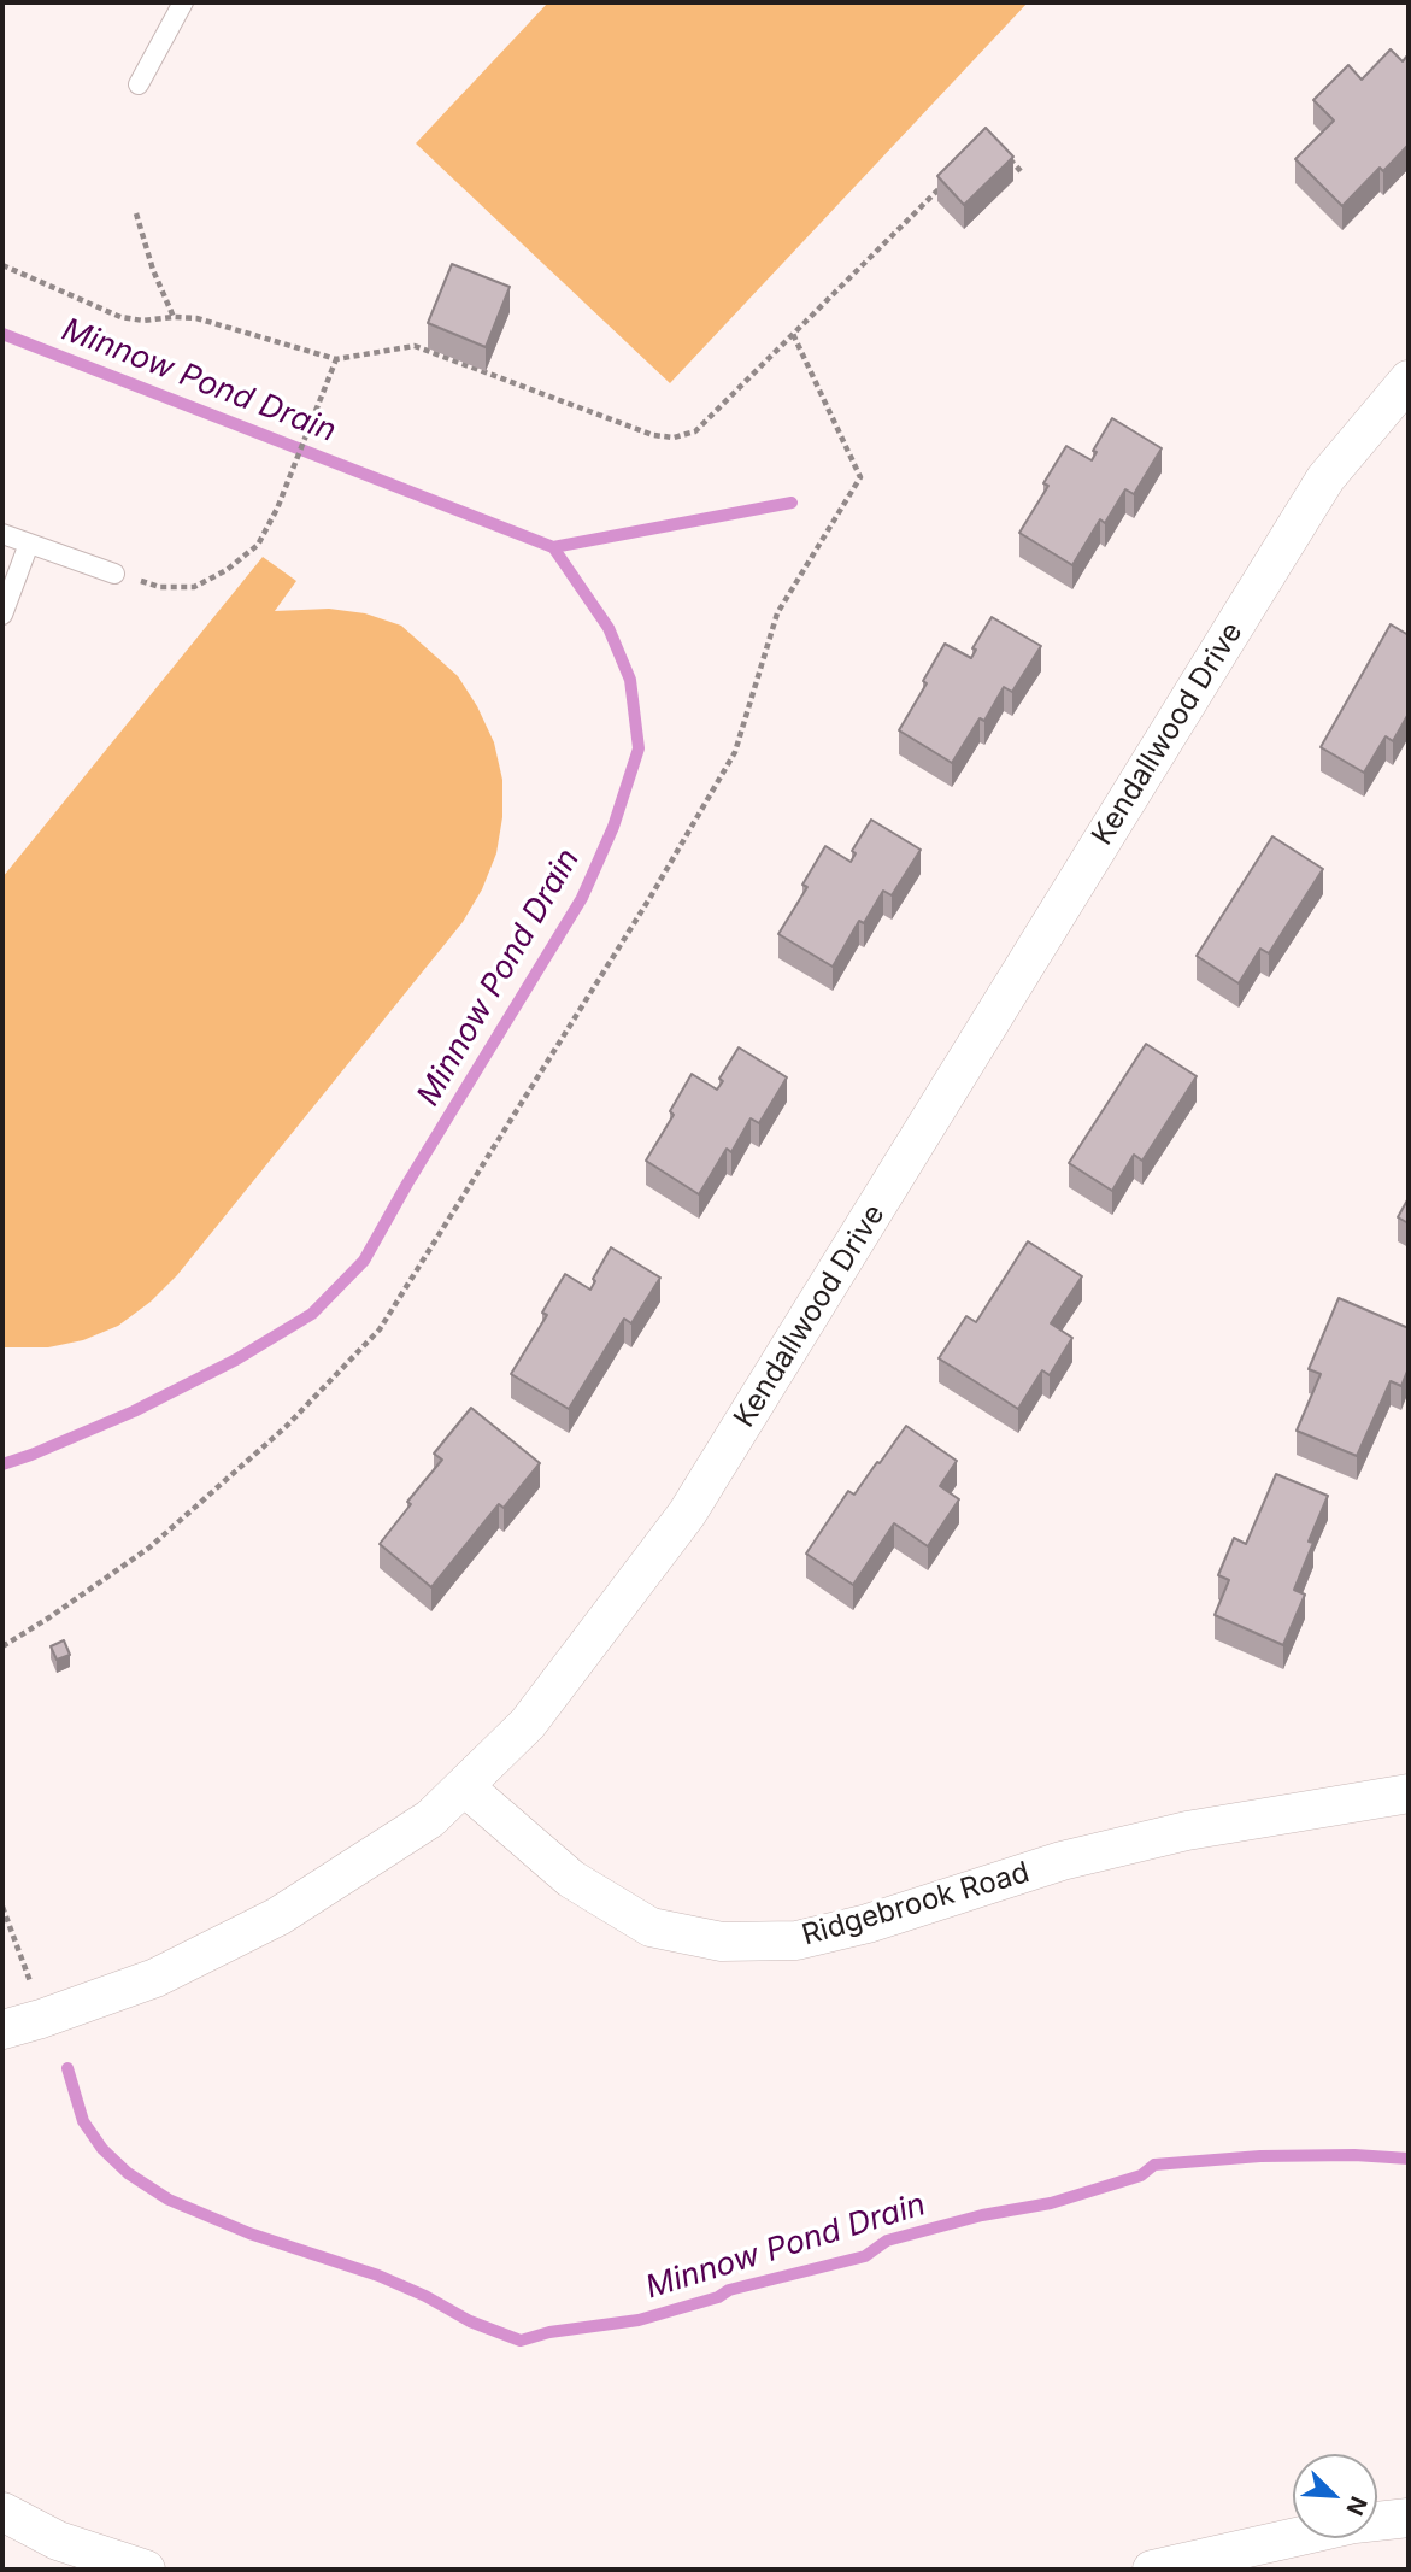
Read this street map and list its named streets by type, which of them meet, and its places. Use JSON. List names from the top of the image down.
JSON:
{
  "streets": {
    "street": ["Kendallwood Drive", "Ridgebrook Road"]
  },
  "crossings": [
    ["Kendallwood Drive", "Ridgebrook Road"]
  ],
  "water": ["Minnow Pond Drain"],
  "north": "bottom right"
}
